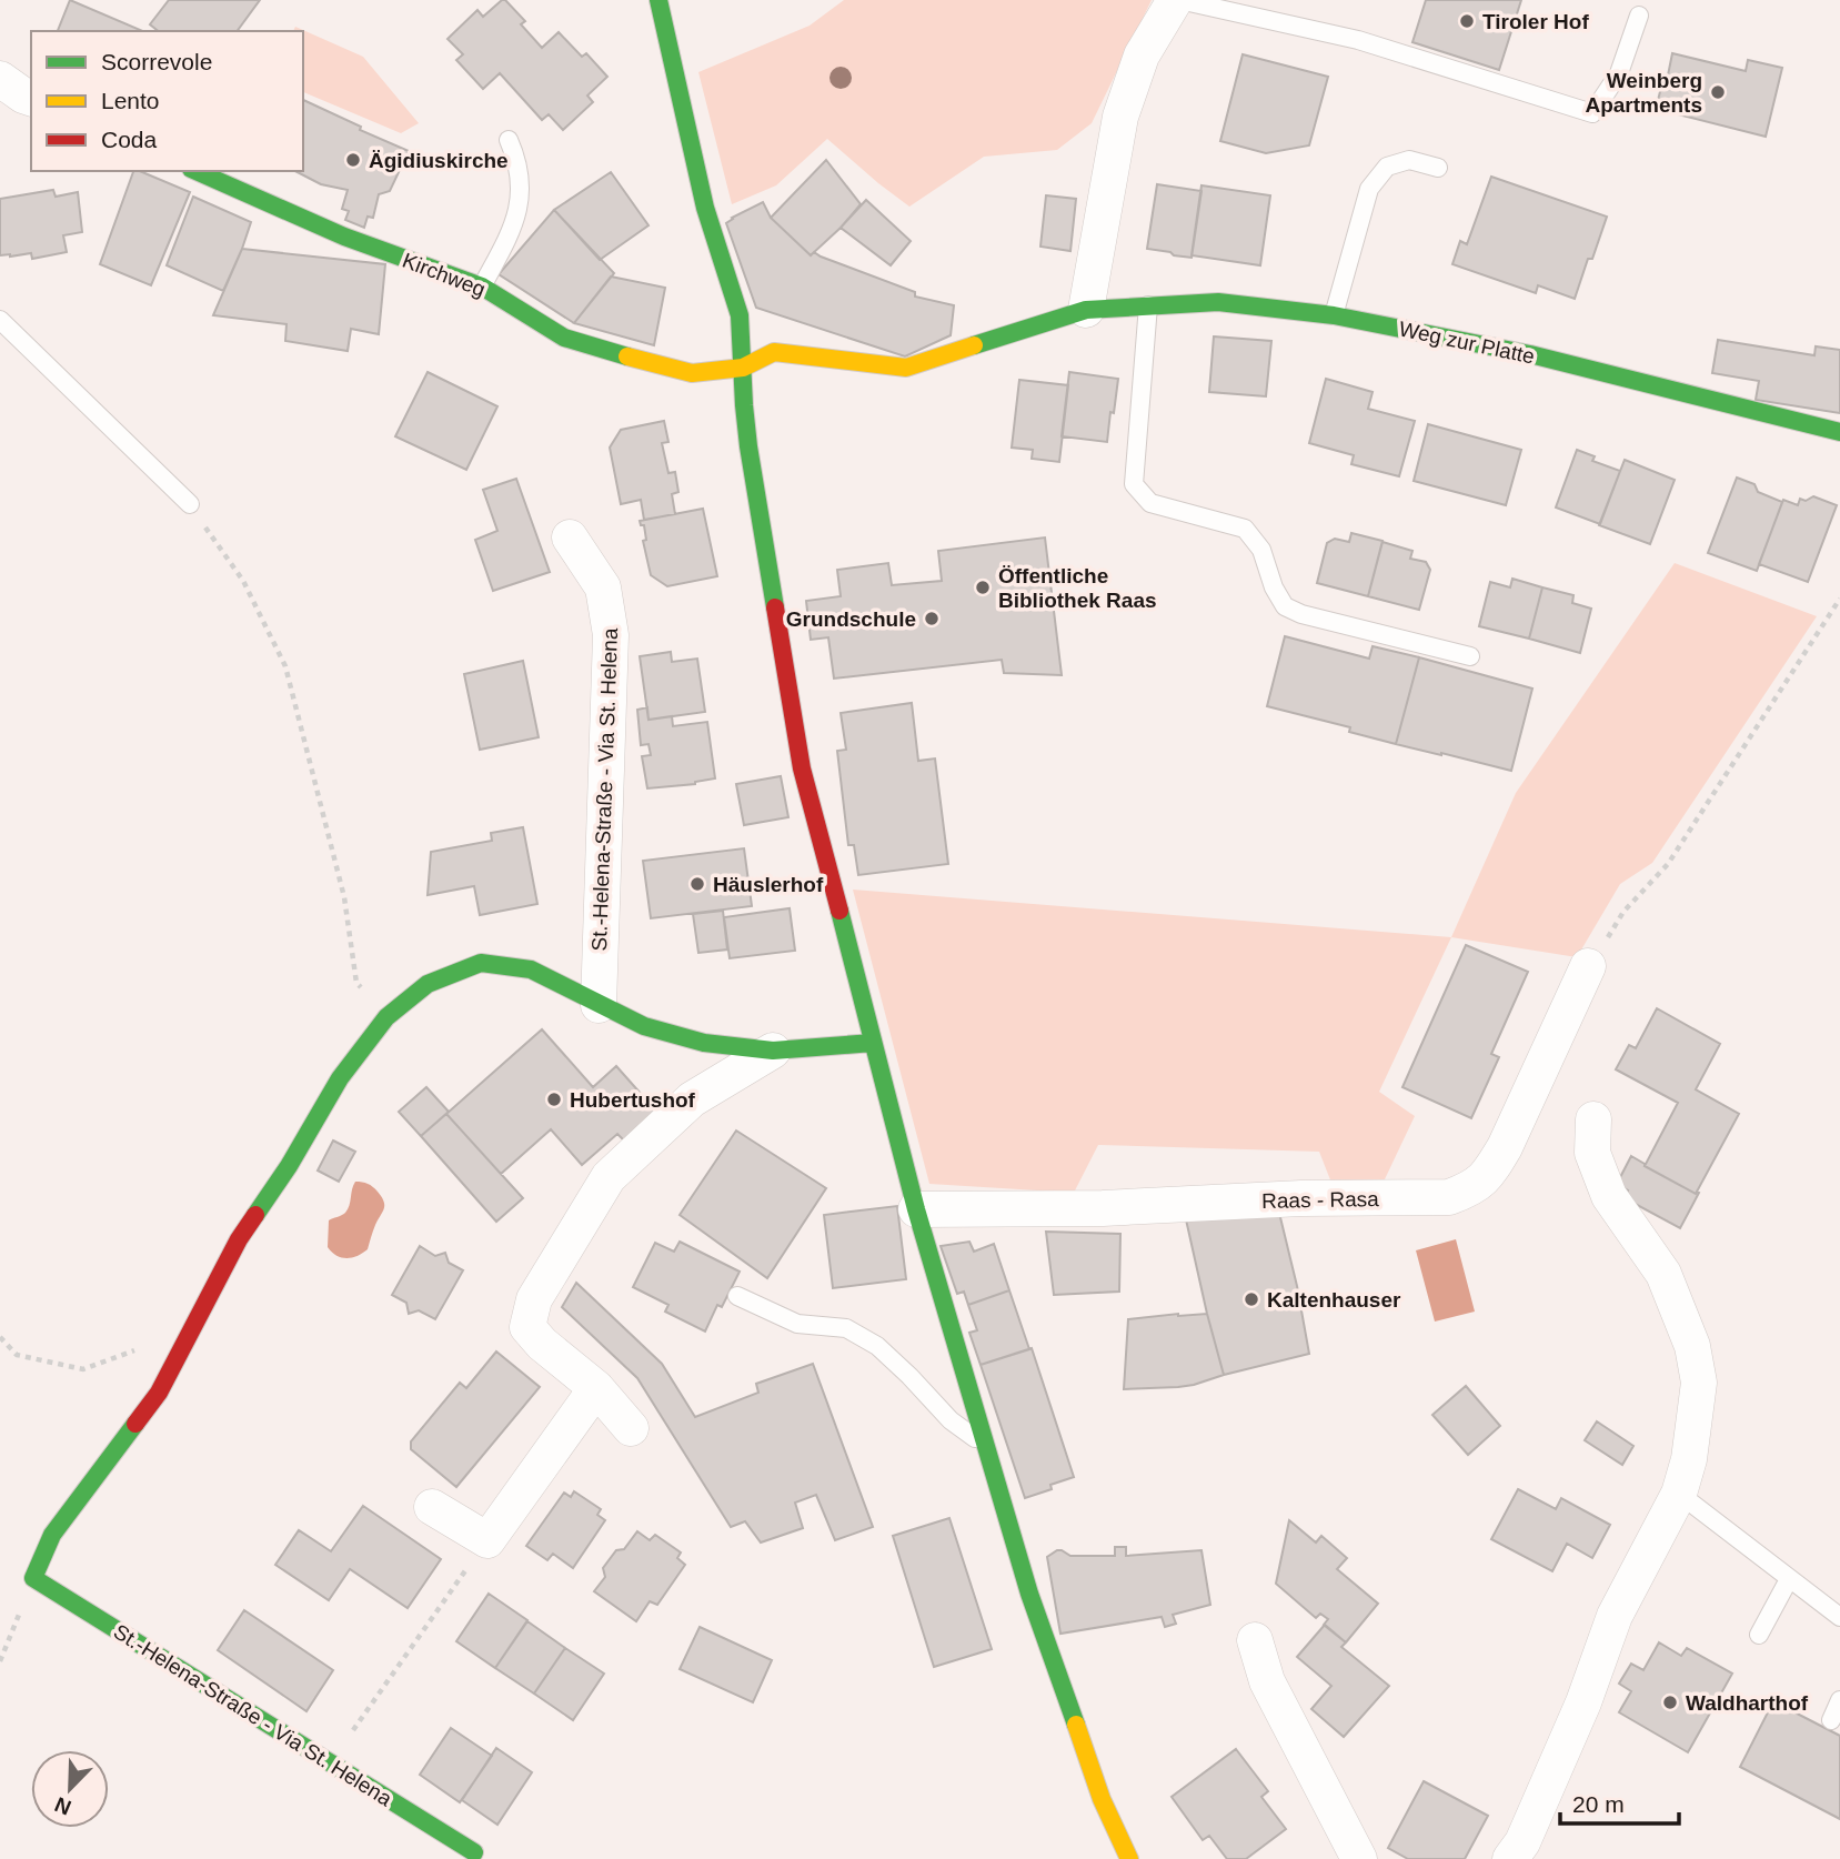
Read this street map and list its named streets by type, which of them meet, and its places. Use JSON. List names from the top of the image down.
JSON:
{
  "streets": {
    "street": [
      "Kirchweg",
      "Weg zur Platte",
      "St.-Helena-Straße - Via St. Helena",
      "Raas - Rasa"
    ]
  },
  "crossings": [
    ["Kirchweg", "Weg zur Platte"]
  ],
  "places": [
    "Tiroler Hof",
    "Weinberg Apartments",
    "Ägidiuskirche",
    "Öffentliche Bibliothek Raas",
    "Grundschule",
    "Häuslerhof",
    "Hubertushof",
    "Kaltenhauser",
    "Waldharthof"
  ],
  "legend": ["Scorrevole", "Lento", "Coda"],
  "scale_bar": "20 m",
  "north": "bottom left"
}
